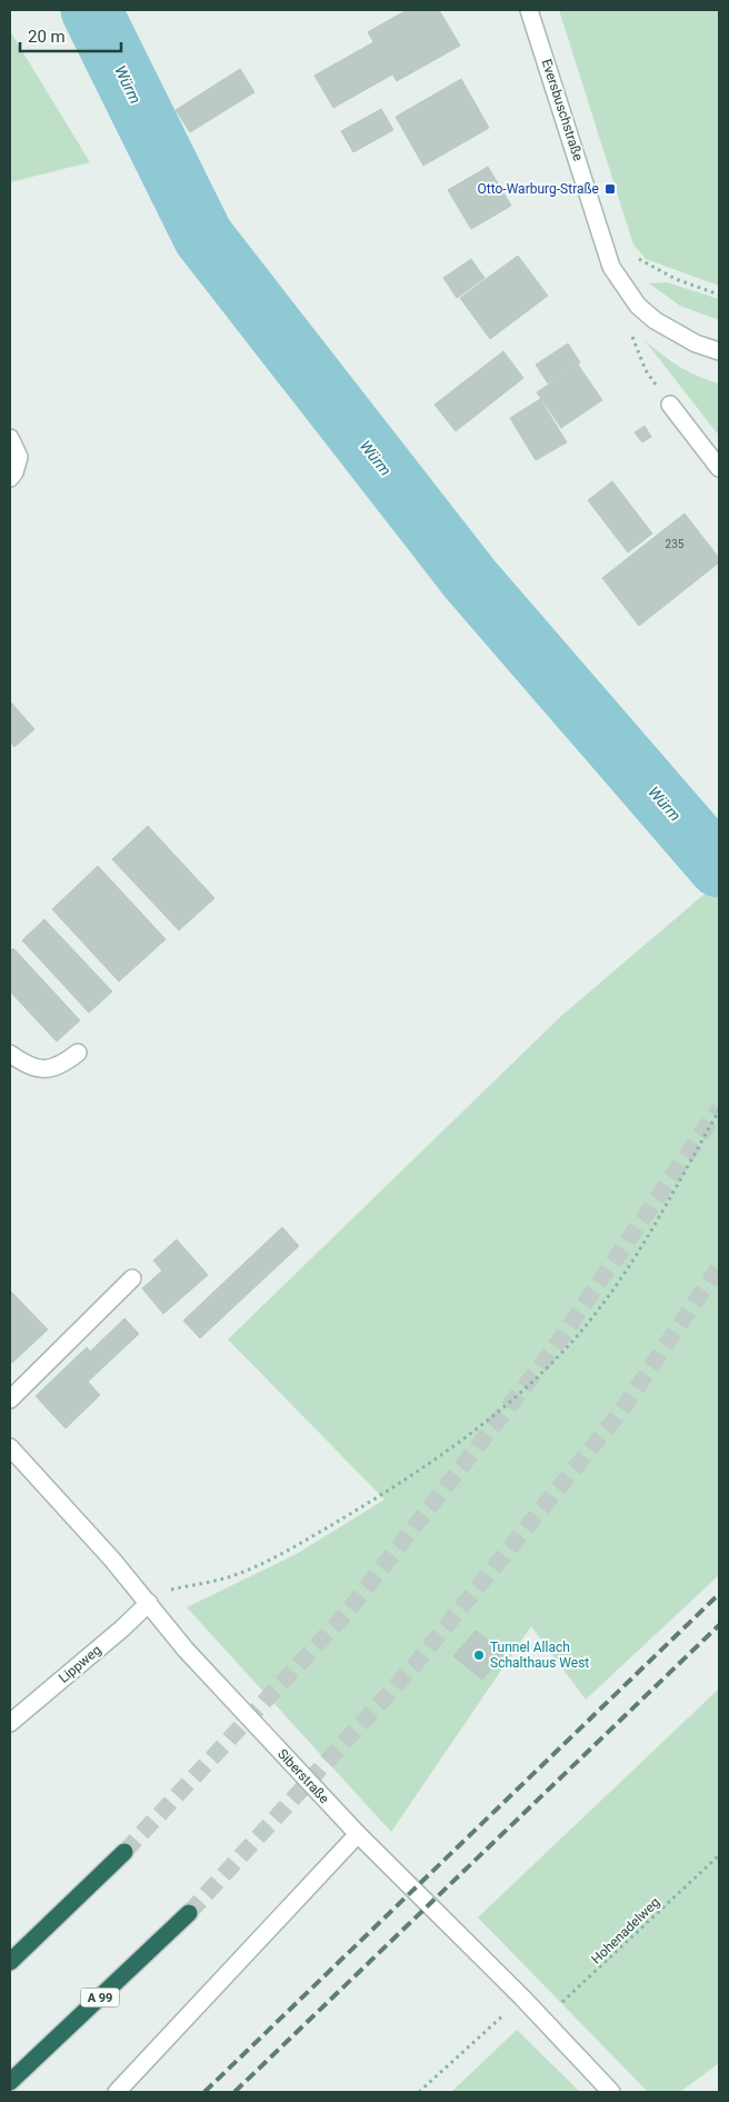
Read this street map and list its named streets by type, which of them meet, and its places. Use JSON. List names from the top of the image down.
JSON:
{
  "streets": {
    "highway": ["A 99"],
    "street": ["Eversbuschstraße", "Lippweg", "Siberstraße"],
    "path": ["Hohenadelweg"]
  },
  "crossings": [
    ["Lippweg", "Siberstraße"],
    ["Siberstraße", "Hohenadelweg"]
  ],
  "water": ["Würm"],
  "places": {
    "transit": ["Otto-Warburg-Straße"],
    "other": ["Tunnel Allach Schalthaus West"]
  },
  "house_numbers": ["235"],
  "scale_bar": "20 m"
}
